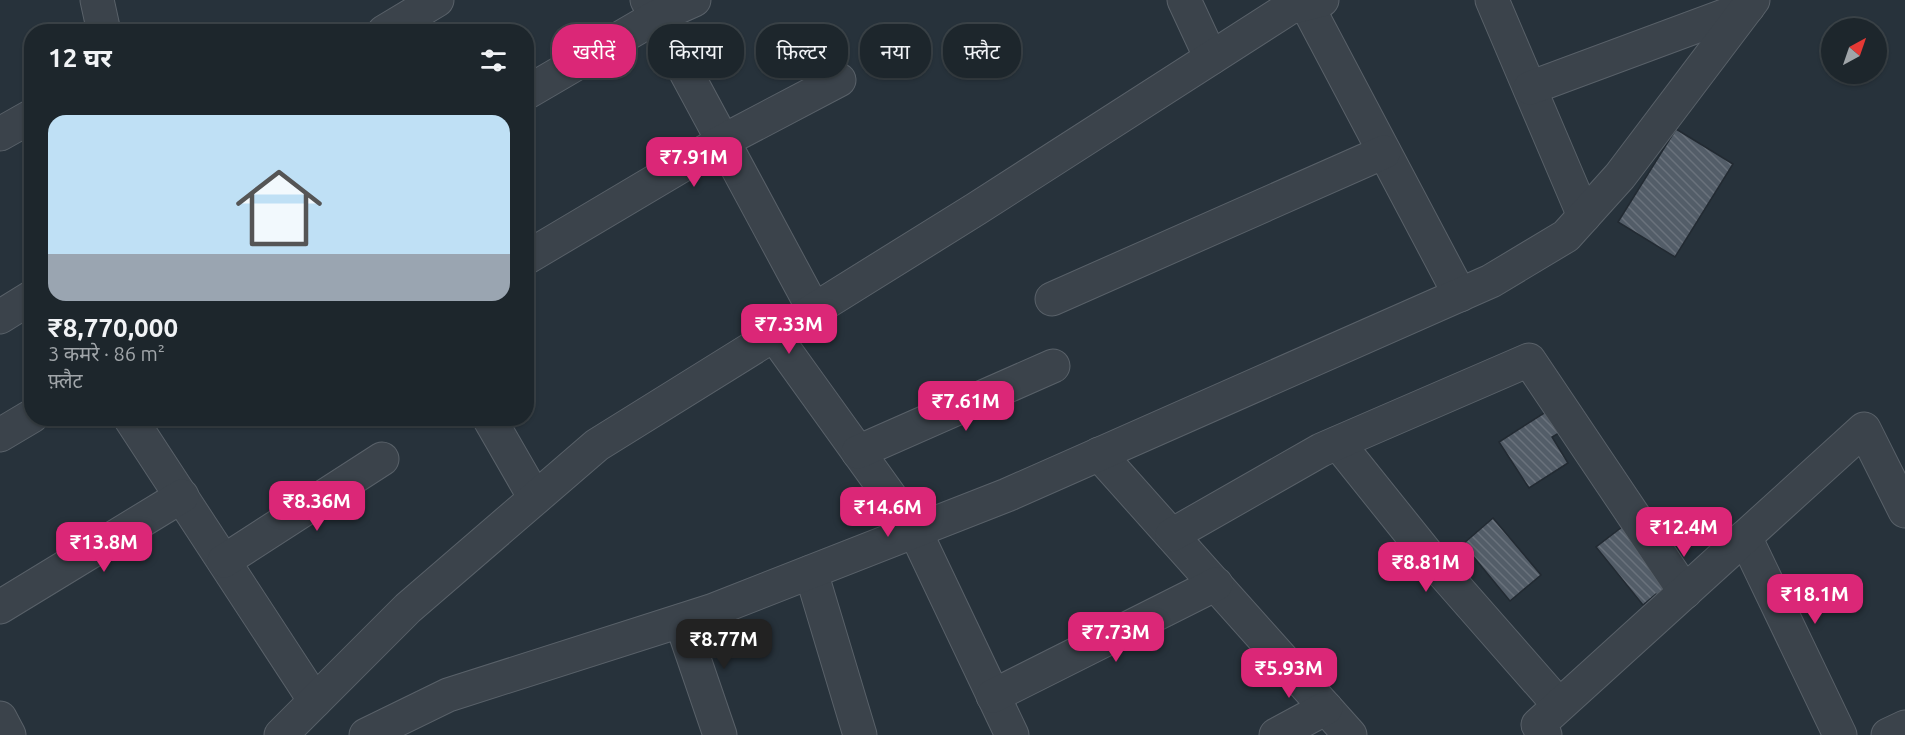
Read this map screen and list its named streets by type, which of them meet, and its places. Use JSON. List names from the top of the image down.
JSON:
{
  "north": "top right",
  "page": {
    "chip": [
      "खरीदें",
      "किराया",
      "फ़िल्टर",
      "नया",
      "फ़्लैट"
    ],
    "heading": "12 घर",
    "list": [
      {
        "name": "₹8,770,000",
        "note": "3 कमरे · 86 m² · फ़्लैट"
      }
    ],
    "price": [
      "₹7.91M",
      "₹7.33M",
      "₹7.61M",
      "₹8.36M",
      "₹14.6M",
      "₹12.4M",
      "₹13.8M",
      "₹8.81M",
      "₹18.1M",
      "₹7.73M",
      "₹8.77M",
      "₹5.93M"
    ]
  }
}
